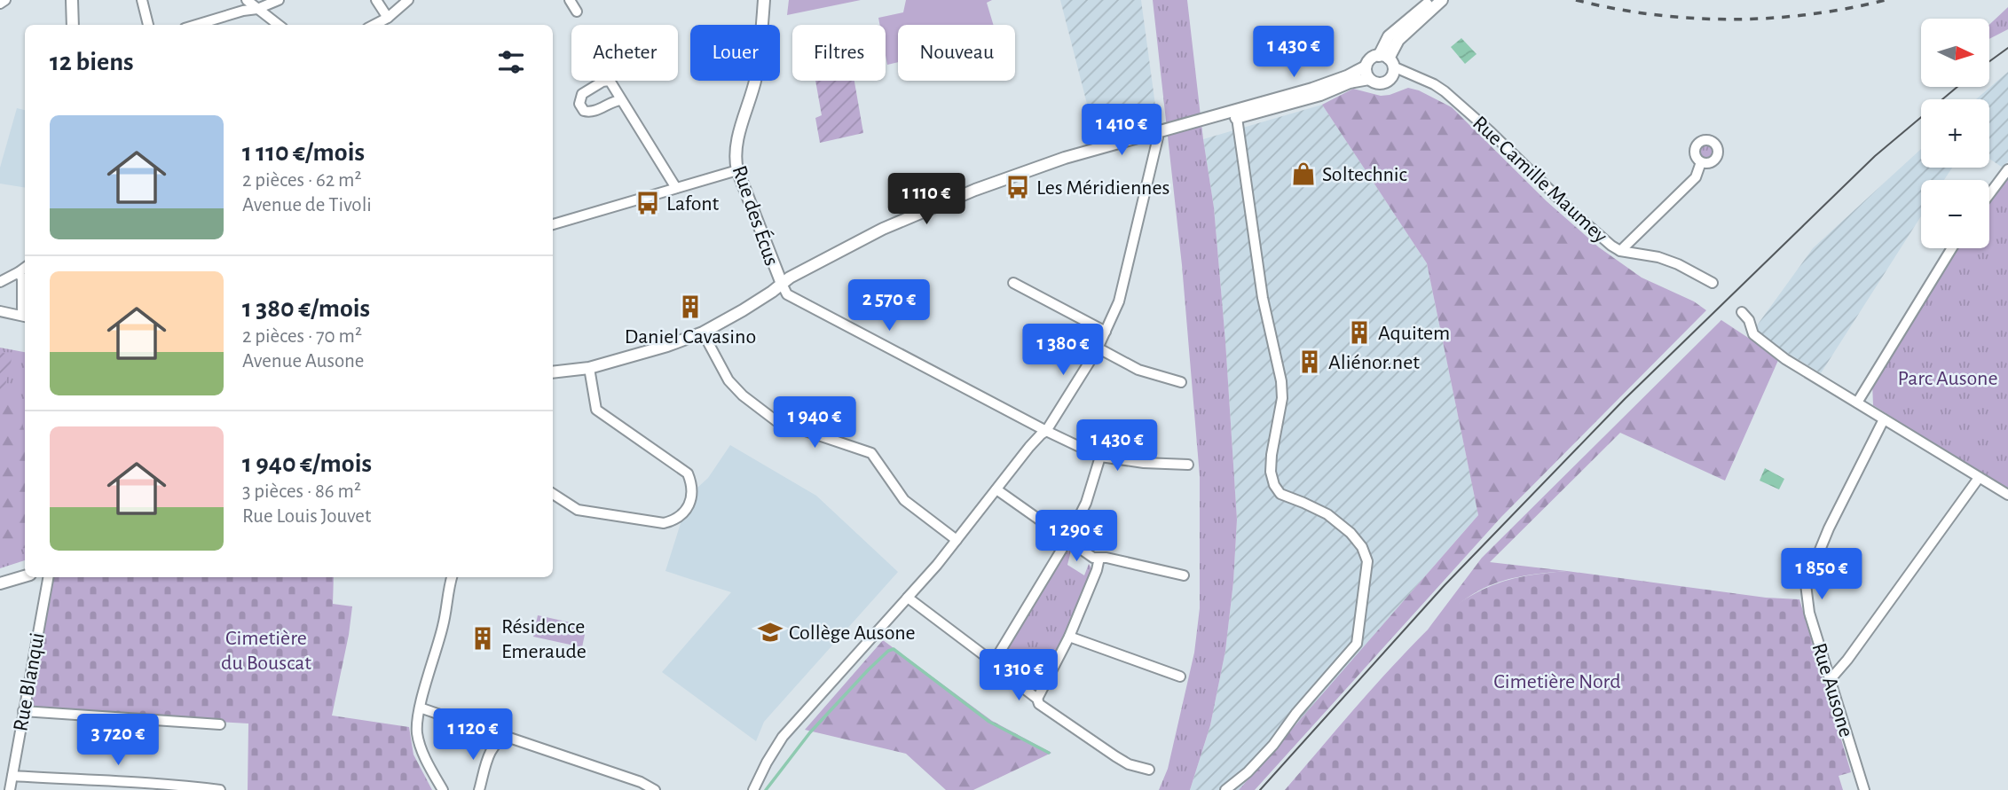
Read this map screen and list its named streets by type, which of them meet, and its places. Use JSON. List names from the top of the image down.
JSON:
{
  "streets": {
    "street": [
      "Rue Camille Maumey",
      "Rue des Écus",
      "Rue Blanqui",
      "Rue Ausone"
    ]
  },
  "parks": ["Parc Ausone", "Cimetière du Bouscat", "Cimetière Nord"],
  "places": {
    "shop": ["Soltechnic"],
    "bus stop": ["Les Méridiennes", "Lafont"],
    "building": [
      "Daniel Cavasino",
      "Aquitem",
      "Aliénor.net",
      "Résidence Emeraude"
    ],
    "school or university": ["Collège Ausone"]
  },
  "north": "right",
  "page": {
    "map_buttons": ["+", "−"],
    "chip": [
      "Acheter",
      "Louer",
      "Filtres",
      "Nouveau"
    ],
    "heading": "12 biens",
    "price": [
      "1 430 €",
      "1 410 €",
      "1 110 €",
      "2 570 €",
      "1 380 €",
      "1 940 €",
      "1 430 €",
      "1 290 €",
      "1 850 €",
      "1 310 €",
      "1 120 €",
      "3 720 €"
    ],
    "list": [
      {
        "name": "1 110 €/mois",
        "note": "2 pièces · 62 m² · Avenue de Tivoli"
      },
      {
        "name": "1 380 €/mois",
        "note": "2 pièces · 70 m² · Avenue Ausone"
      },
      {
        "name": "1 940 €/mois",
        "note": "3 pièces · 86 m² · Rue Louis Jouvet"
      }
    ]
  }
}
